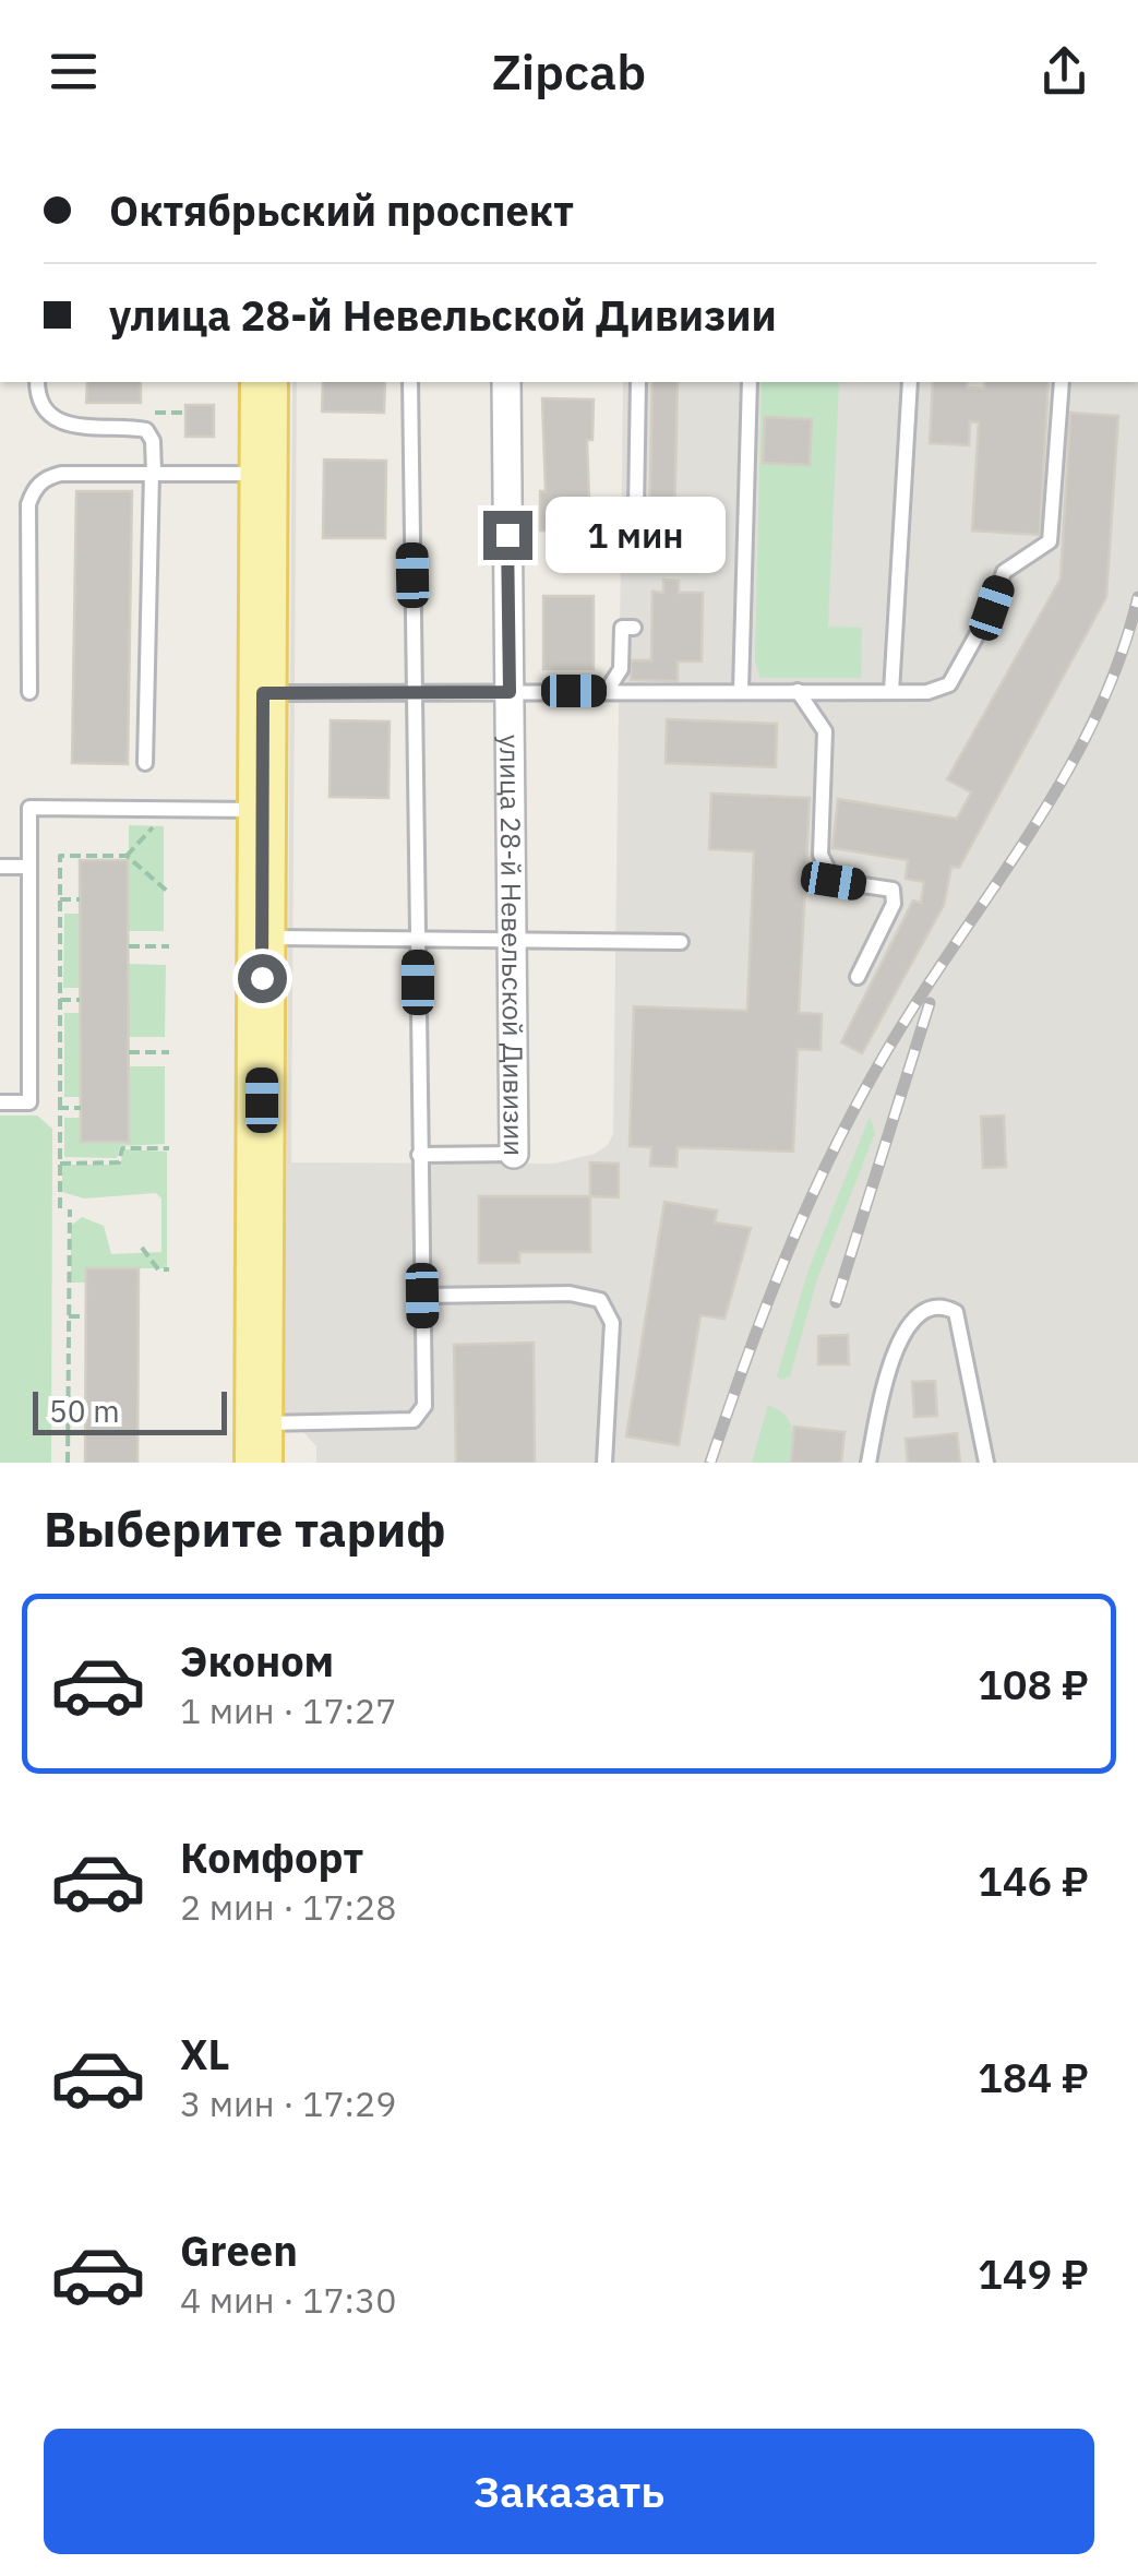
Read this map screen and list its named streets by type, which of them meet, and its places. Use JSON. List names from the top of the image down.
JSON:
{
  "streets": {
    "street": ["улица 28-й Невельской Дивизии"]
  },
  "scale_bar": "50 m",
  "page": {
    "header": "Zipcab",
    "banner": ["Октябрьский проспект", "улица 28-й Невельской Дивизии"],
    "bubble": "1 мин",
    "scale": "50 m",
    "heading": "Выберите тариф",
    "list": [
      {
        "name": "Эконом",
        "note": "1 мин · 17:27",
        "value": "108 ₽"
      },
      {
        "name": "Комфорт",
        "note": "2 мин · 17:28",
        "value": "146 ₽"
      },
      {
        "name": "XL",
        "note": "3 мин · 17:29",
        "value": "184 ₽"
      },
      {
        "name": "Green",
        "note": "4 мин · 17:30",
        "value": "149 ₽"
      }
    ],
    "buttons": "Заказать"
  }
}
